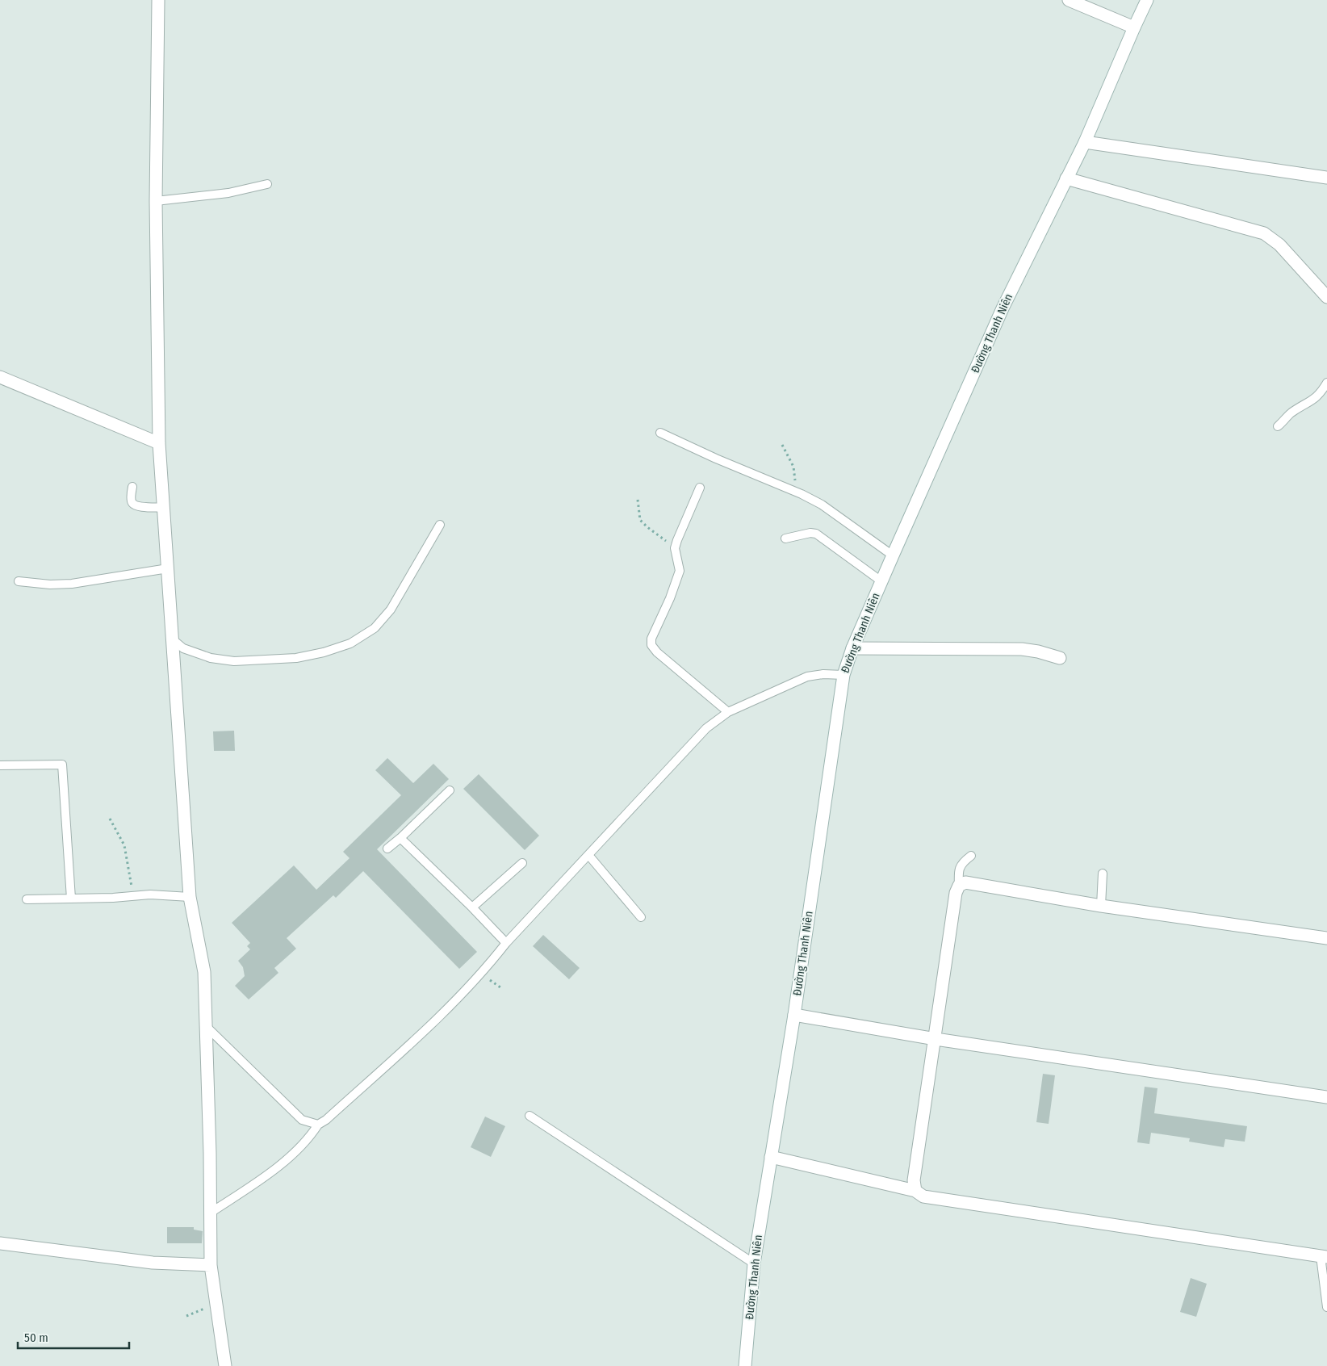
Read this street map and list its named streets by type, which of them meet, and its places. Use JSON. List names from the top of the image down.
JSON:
{
  "streets": {
    "street": ["Đường Thanh Niên"]
  },
  "scale_bar": "50 m"
}
